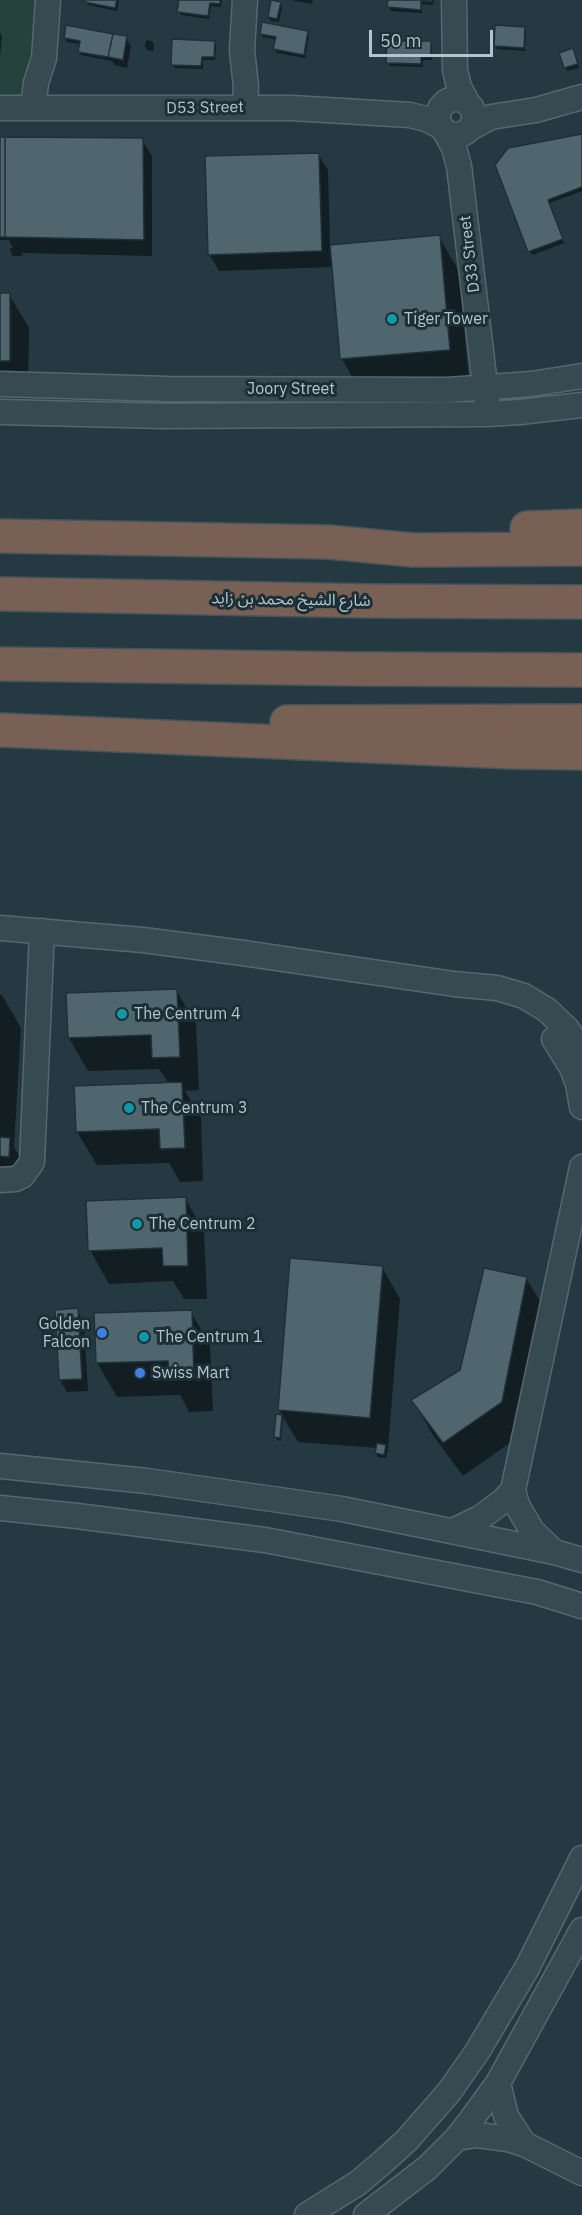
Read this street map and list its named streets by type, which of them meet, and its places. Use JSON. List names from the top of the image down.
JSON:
{
  "streets": {
    "highway": ["شارع الشيخ محمد بن زايد"],
    "street": ["D53 Street", "D33 Street", "Joory Street"]
  },
  "crossings": [
    ["D53 Street", "D33 Street"],
    ["D33 Street", "Joory Street"]
  ],
  "places": [
    "Tiger Tower",
    "The Centrum 4",
    "The Centrum 3",
    "The Centrum 2",
    "Golden Falcon",
    "The Centrum 1",
    "Swiss Mart"
  ],
  "scale_bar": "50 m"
}
